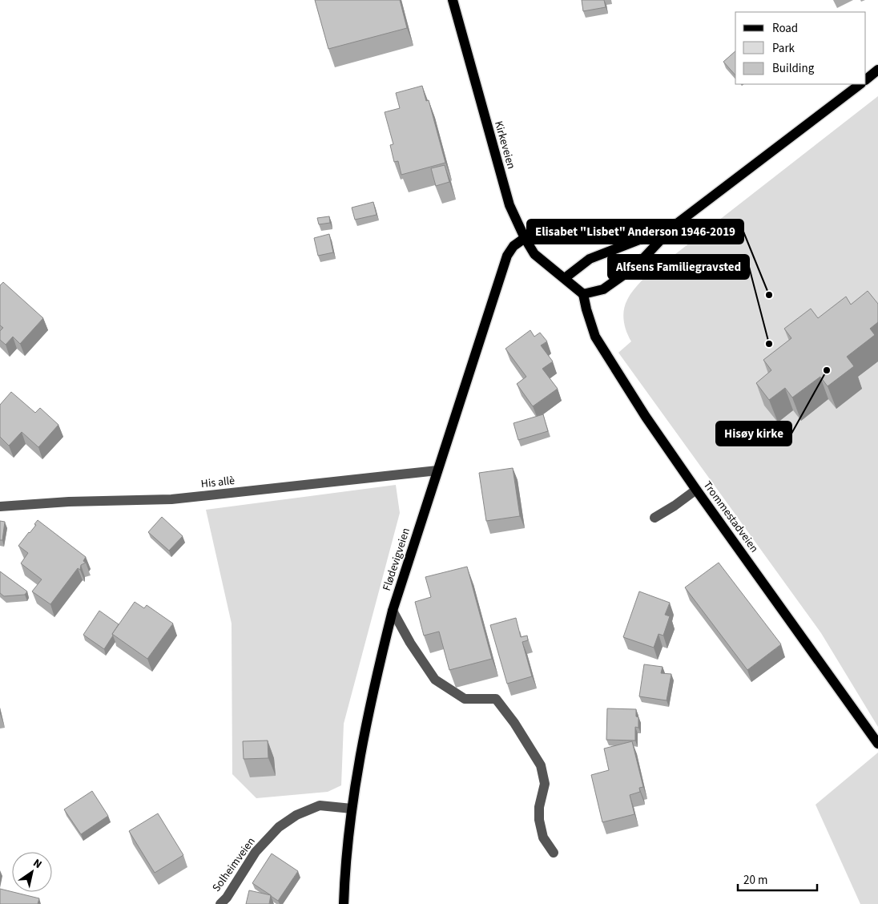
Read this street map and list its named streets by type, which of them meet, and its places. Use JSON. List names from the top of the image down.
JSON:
{
  "streets": {
    "main road": ["Kirkeveien", "Trommestadveien", "Flødevigveien"],
    "street": ["His allè", "Solheimveien"]
  },
  "crossings": [
    ["Kirkeveien", "Trommestadveien"],
    ["Kirkeveien", "Flødevigveien"],
    ["His allè", "Flødevigveien"],
    ["Flødevigveien", "Solheimveien"]
  ],
  "places": ["Elisabet \"Lisbet\" Anderson 1946-2019", "Alfsens Familiegravsted", "Hisøy kirke"],
  "legend": ["Road", "Park", "Building"],
  "scale_bar": "20 m",
  "north": "top right"
}
